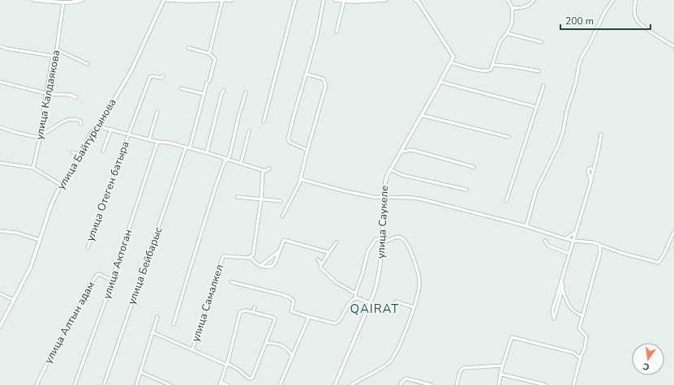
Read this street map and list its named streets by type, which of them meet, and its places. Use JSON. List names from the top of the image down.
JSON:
{
  "streets": {
    "street": [
      "улица Калдаякова",
      "улица Байтурсынова",
      "улица Отеген батыра",
      "улица Саукеле",
      "улица Актоган",
      "улица Бейбарыс",
      "улица Самалкел",
      "улица Алтын адам"
    ]
  },
  "crossings": [
    ["улица Актоган", "улица Алтын адам"]
  ],
  "districts": ["QAIRAT"],
  "scale_bar": "200 m",
  "north": "bottom"
}
